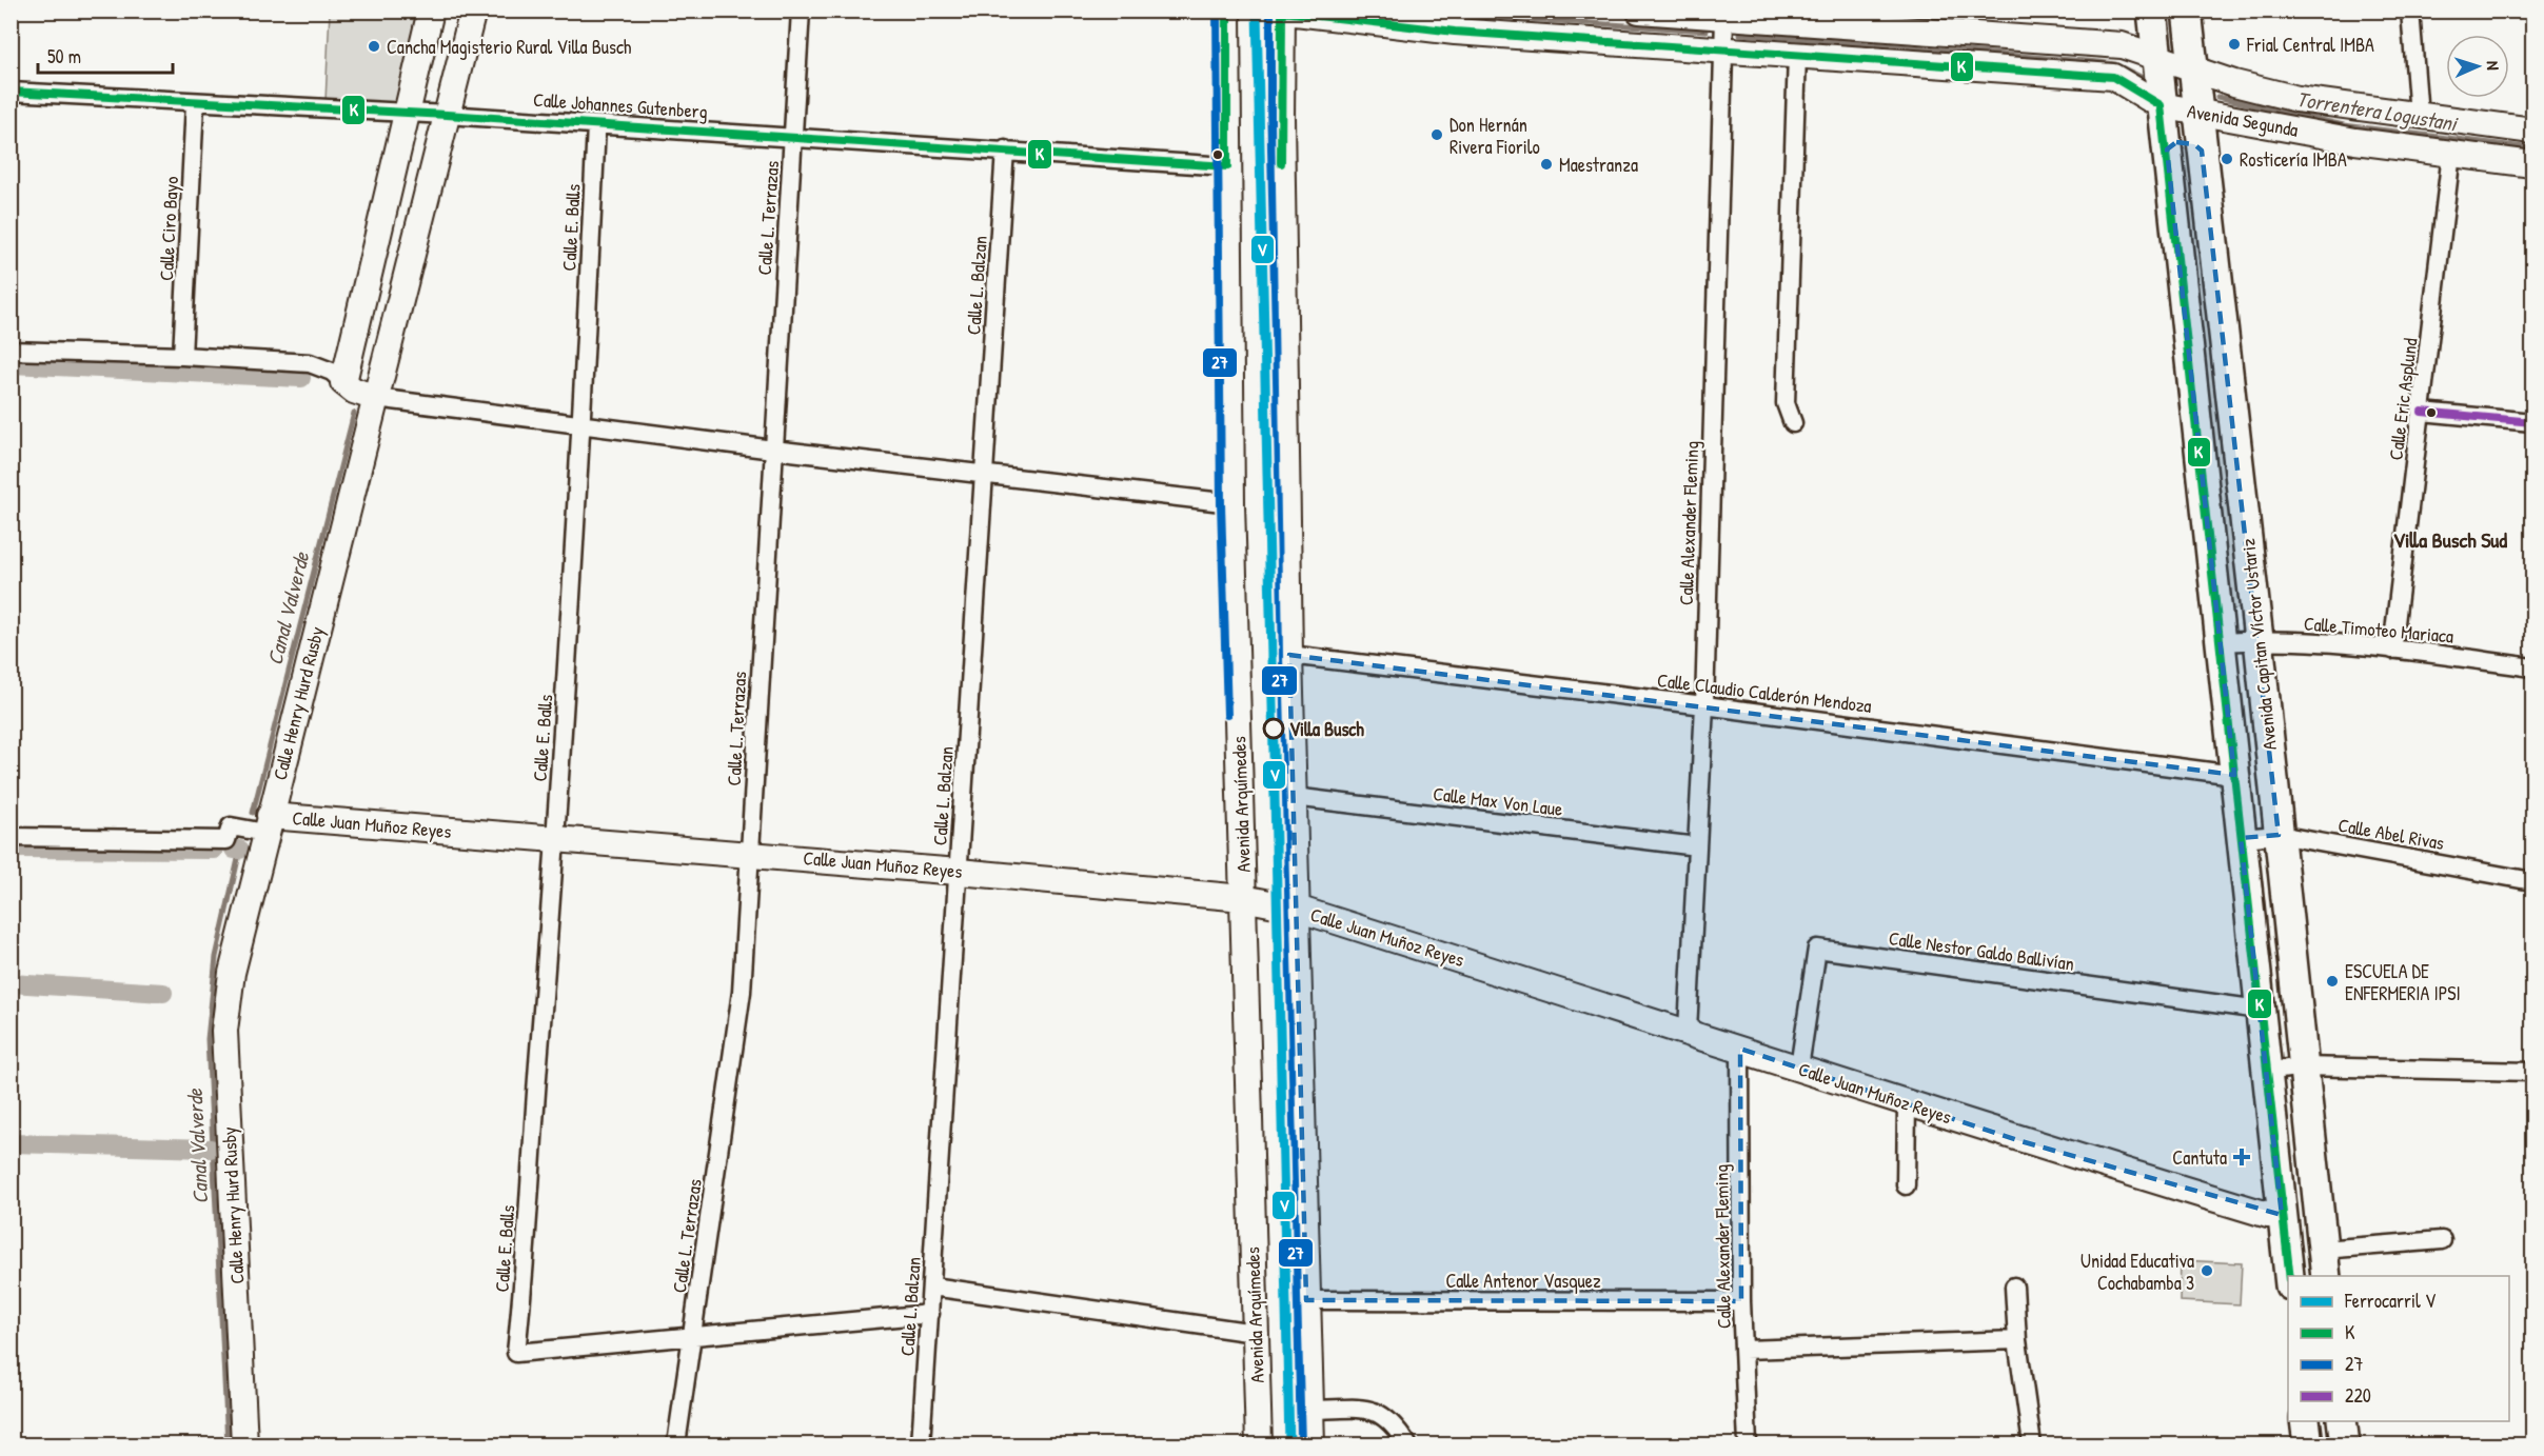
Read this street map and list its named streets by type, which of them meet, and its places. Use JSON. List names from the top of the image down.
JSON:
{
  "streets": {
    "main road": [
      "Avenida Segunda",
      "Avenida Capitan Víctor Ustariz",
      "Calle Henry Hurd Rusby",
      "Avenida Arquímedes",
      "Calle Juan Muñoz Reyes"
    ],
    "street": [
      "Calle Johannes Gutenberg",
      "Calle L. Terrazas",
      "Calle E. Balls",
      "Calle Ciro Bayo",
      "Calle L. Balzan",
      "Calle Eric Asplund",
      "Calle Alexander Fleming",
      "Calle Timoteo Mariaca",
      "Calle Claudio Calderón Mendoza",
      "Calle Max Von Laue",
      "Calle Abel Rivas",
      "Calle Nestor Galdo Ballivían",
      "Calle Antenor Vasquez"
    ]
  },
  "crossings": [
    ["Calle Johannes Gutenberg", "Calle L. Terrazas"],
    ["Calle Johannes Gutenberg", "Calle E. Balls"],
    ["Calle Johannes Gutenberg", "Calle Ciro Bayo"],
    ["Calle Johannes Gutenberg", "Calle L. Balzan"],
    ["Calle Johannes Gutenberg", "Calle Henry Hurd Rusby"],
    ["Calle Johannes Gutenberg", "Avenida Arquímedes"],
    ["Avenida Segunda", "Calle Eric Asplund"],
    ["Avenida Segunda", "Calle Alexander Fleming"],
    ["Avenida Segunda", "Avenida Capitan Víctor Ustariz"],
    ["Calle L. Terrazas", "Calle E. Balls"],
    ["Calle L. Terrazas", "Calle Juan Muñoz Reyes"],
    ["Calle E. Balls", "Calle Juan Muñoz Reyes"],
    ["Calle L. Balzan", "Calle Juan Muñoz Reyes"],
    ["Calle Eric Asplund", "Calle Timoteo Mariaca"],
    ["Calle Alexander Fleming", "Calle Claudio Calderón Mendoza"],
    ["Calle Alexander Fleming", "Calle Max Von Laue"],
    ["Calle Alexander Fleming", "Calle Juan Muñoz Reyes"],
    ["Calle Alexander Fleming", "Calle Antenor Vasquez"],
    ["Calle Timoteo Mariaca", "Avenida Capitan Víctor Ustariz"],
    ["Avenida Capitan Víctor Ustariz", "Calle Claudio Calderón Mendoza"],
    ["Avenida Capitan Víctor Ustariz", "Calle Juan Muñoz Reyes"],
    ["Avenida Capitan Víctor Ustariz", "Calle Abel Rivas"],
    ["Avenida Capitan Víctor Ustariz", "Calle Nestor Galdo Ballivían"],
    ["Calle Henry Hurd Rusby", "Calle Juan Muñoz Reyes"],
    ["Avenida Arquímedes", "Calle Juan Muñoz Reyes"],
    ["Calle Juan Muñoz Reyes", "Calle Nestor Galdo Ballivían"]
  ],
  "districts": ["Villa Busch Sud"],
  "water": ["Torrentera Logustani", "Canal Valverde"],
  "places": {
    "other": [
      "Frial Central IMBA",
      "Cancha Magisterio Rural Villa Busch",
      "Don Hernán Rivera Fiorilo",
      "Rosticería IMBA",
      "Maestranza",
      "Villa Busch",
      "ESCUELA DE ENFERMERIA IPSI",
      "Unidad Educativa Cochabamba 3"
    ],
    "health": ["Cantuta"]
  },
  "lines": [
    "rail line V",
    "transit line K",
    "transit line 27",
    "transit line 220"
  ],
  "legend": [
    "Ferrocarril V",
    "K",
    "27",
    "220"
  ],
  "scale_bar": "50 m",
  "north": "right"
}
